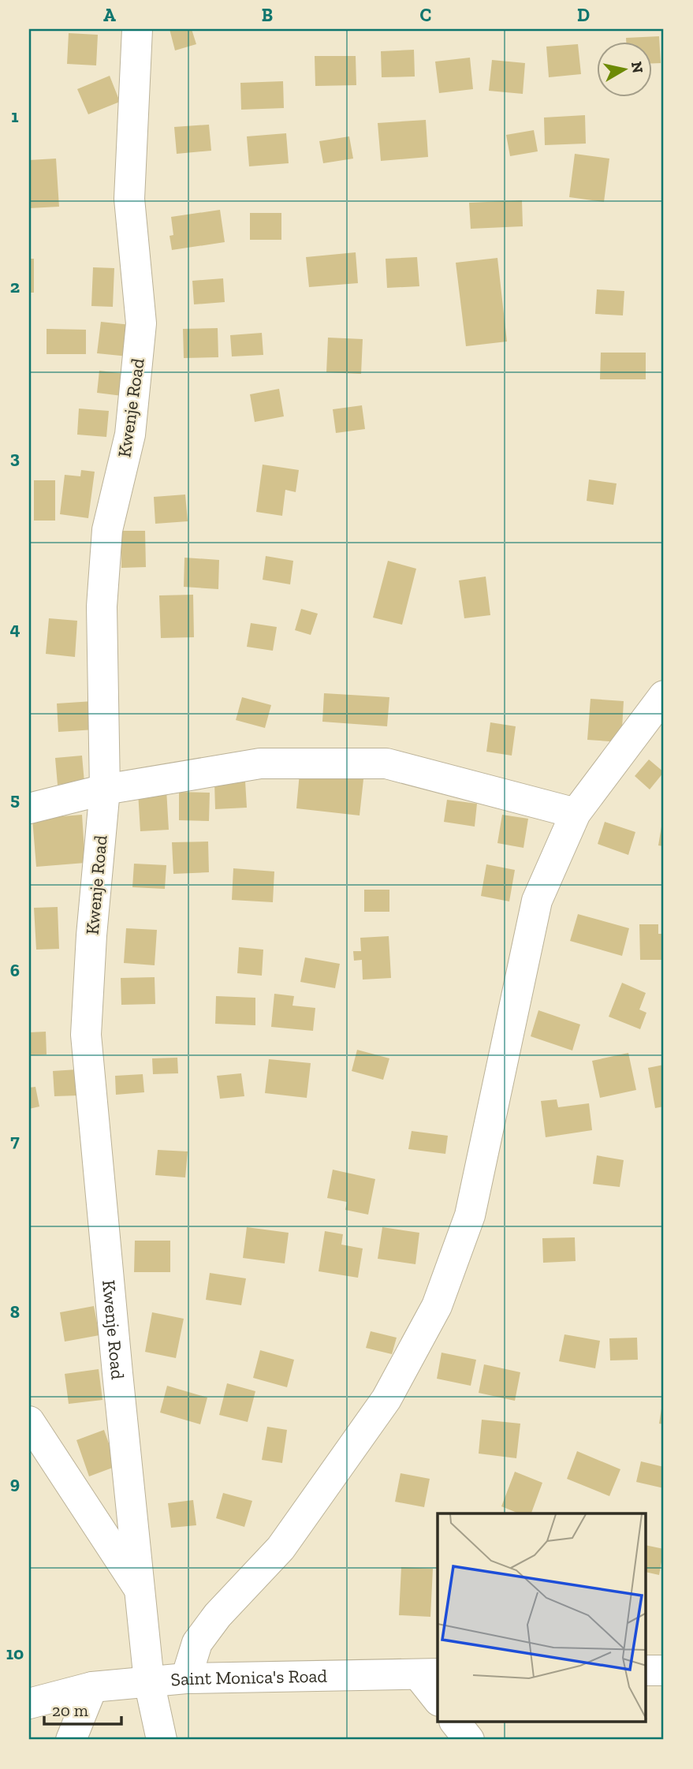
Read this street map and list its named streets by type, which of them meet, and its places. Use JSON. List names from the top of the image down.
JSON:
{
  "streets": {
    "street": ["Kwenje Road", "Saint Monica's Road"]
  },
  "crossings": [
    ["Kwenje Road", "Saint Monica's Road"]
  ],
  "scale_bar": "20 m",
  "north": "right",
  "grid": {
    "columns": [
      "A",
      "B",
      "C",
      "D"
    ],
    "rows": [
      "1",
      "2",
      "3",
      "4",
      "5",
      "6",
      "7",
      "8",
      "9",
      "10"
    ]
  }
}
